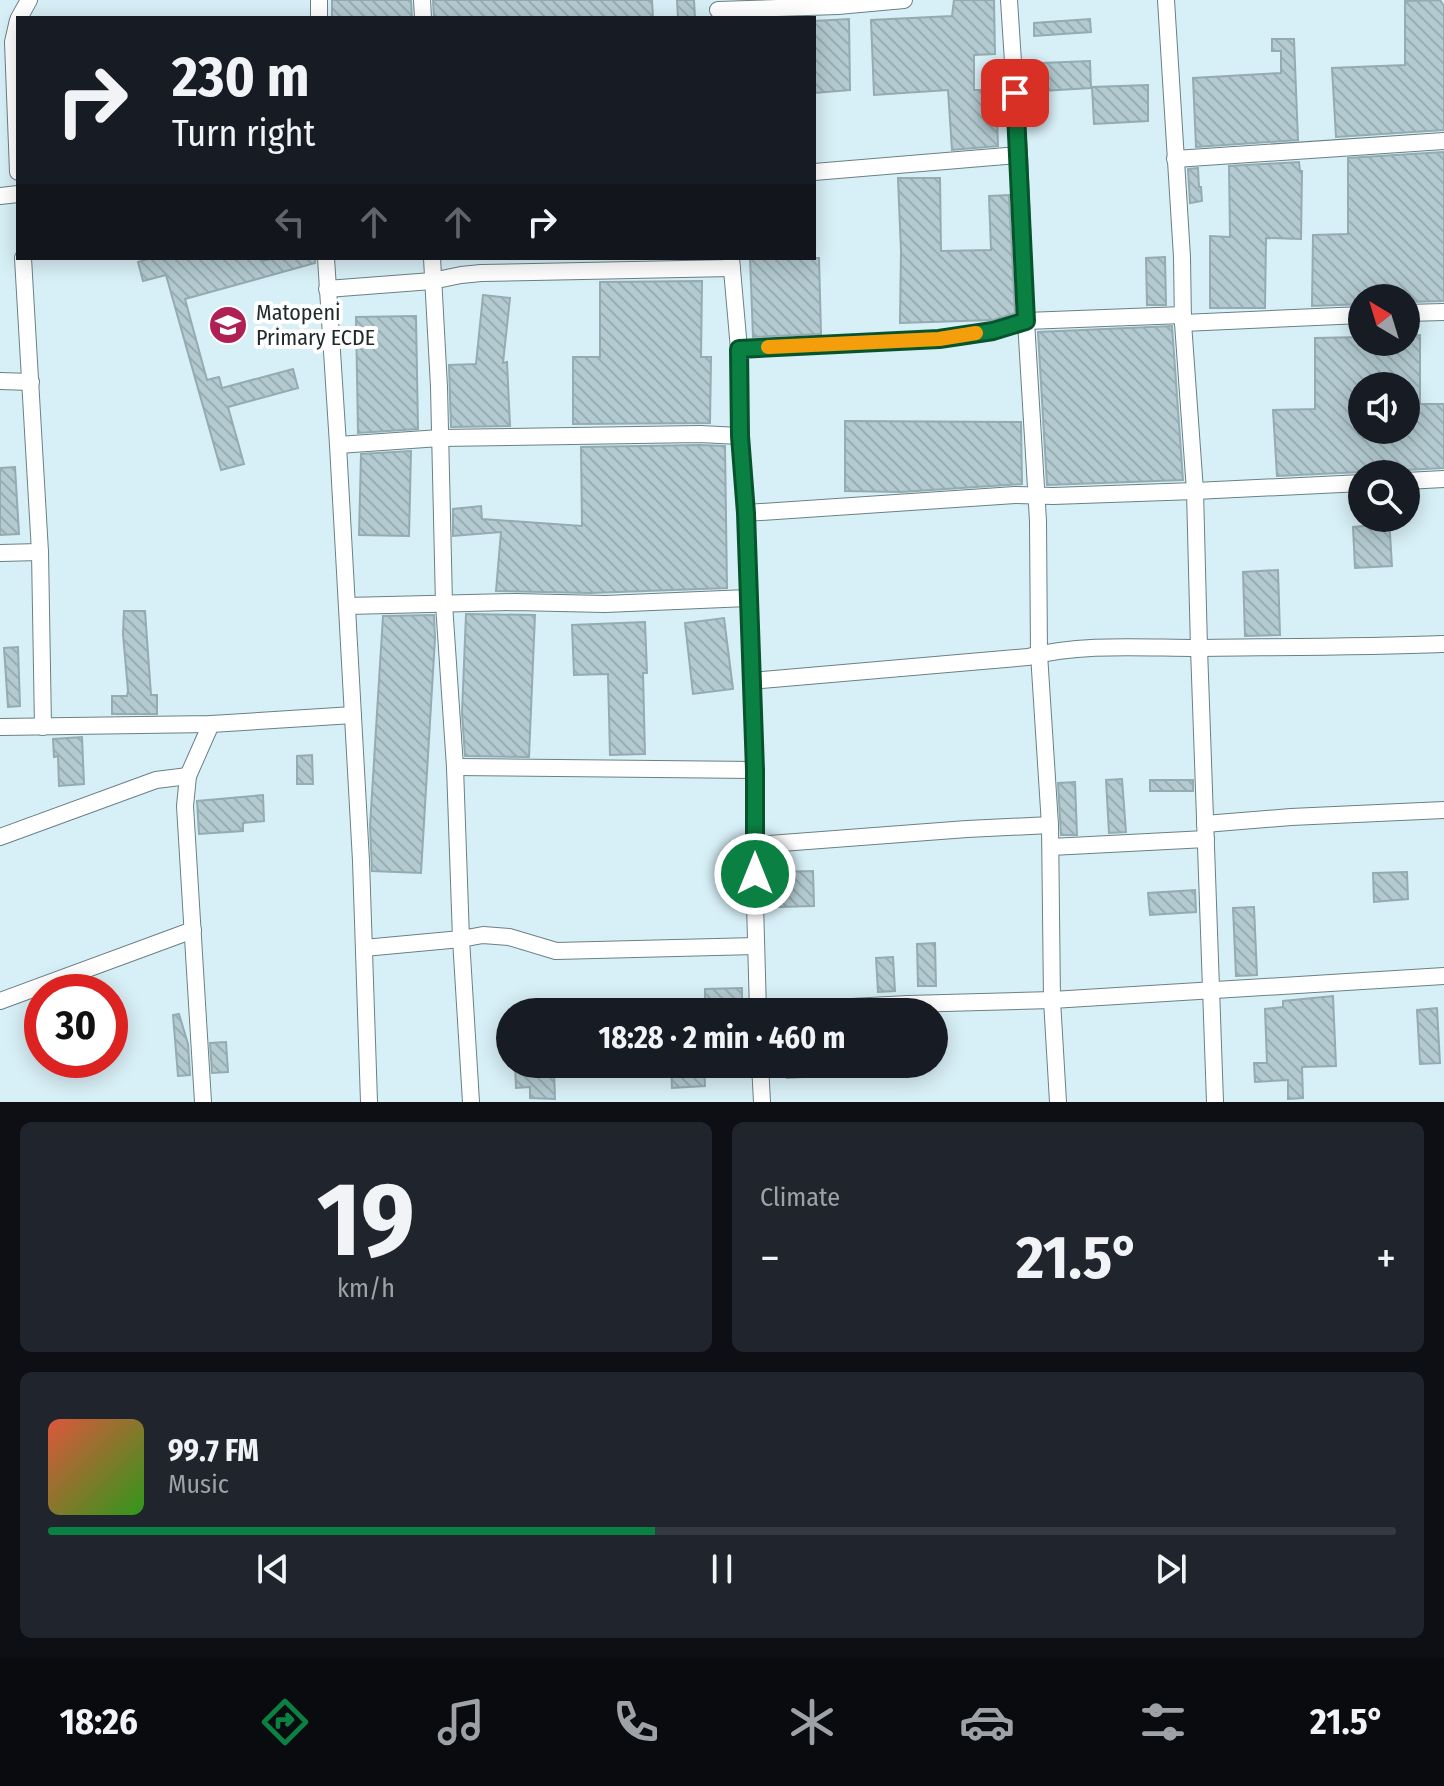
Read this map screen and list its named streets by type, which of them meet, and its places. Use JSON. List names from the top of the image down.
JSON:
{
  "places": {
    "school or university": ["Matopeni Primary ECDE"]
  },
  "north": "top left",
  "page": {
    "turn": ["230 m", "Turn right"],
    "limit": "30",
    "trip": "18:28 · 2 min · 460 m",
    "tile": [
      ["19", "km/h"],
      "Climate"
    ],
    "heat": ["−", "21.5°", "+"],
    "song": ["99.7 FM", "Music"],
    "tabs": ["18:26", "21.5°"]
  }
}
